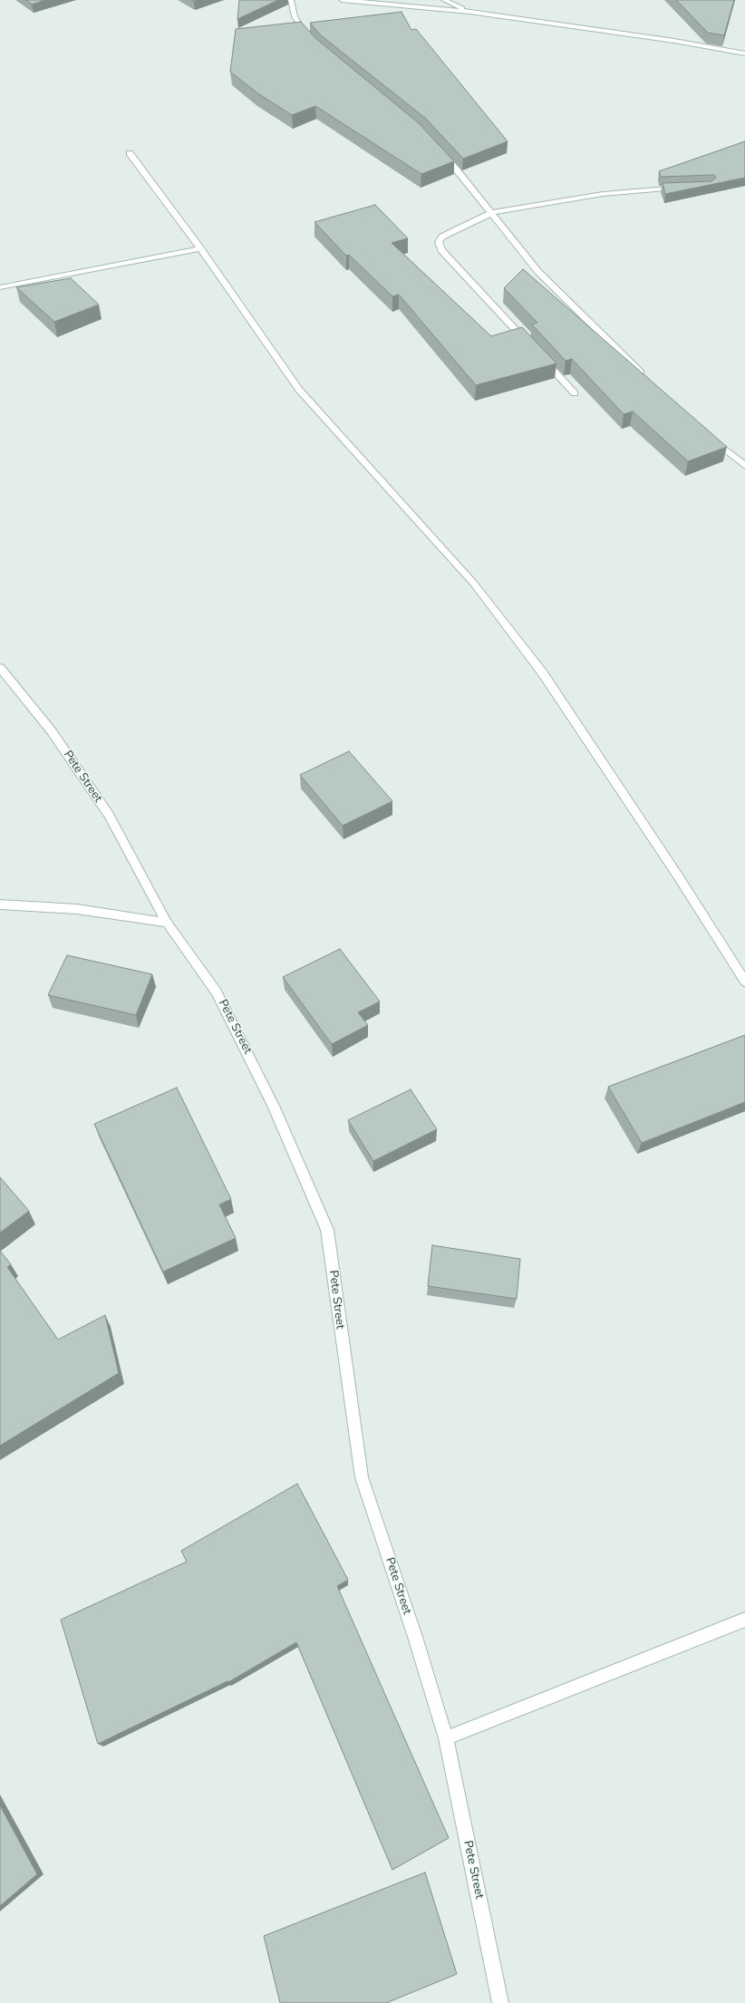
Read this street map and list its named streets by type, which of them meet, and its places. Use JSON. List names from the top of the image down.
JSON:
{
  "streets": {
    "street": ["Pete Street"]
  }
}
